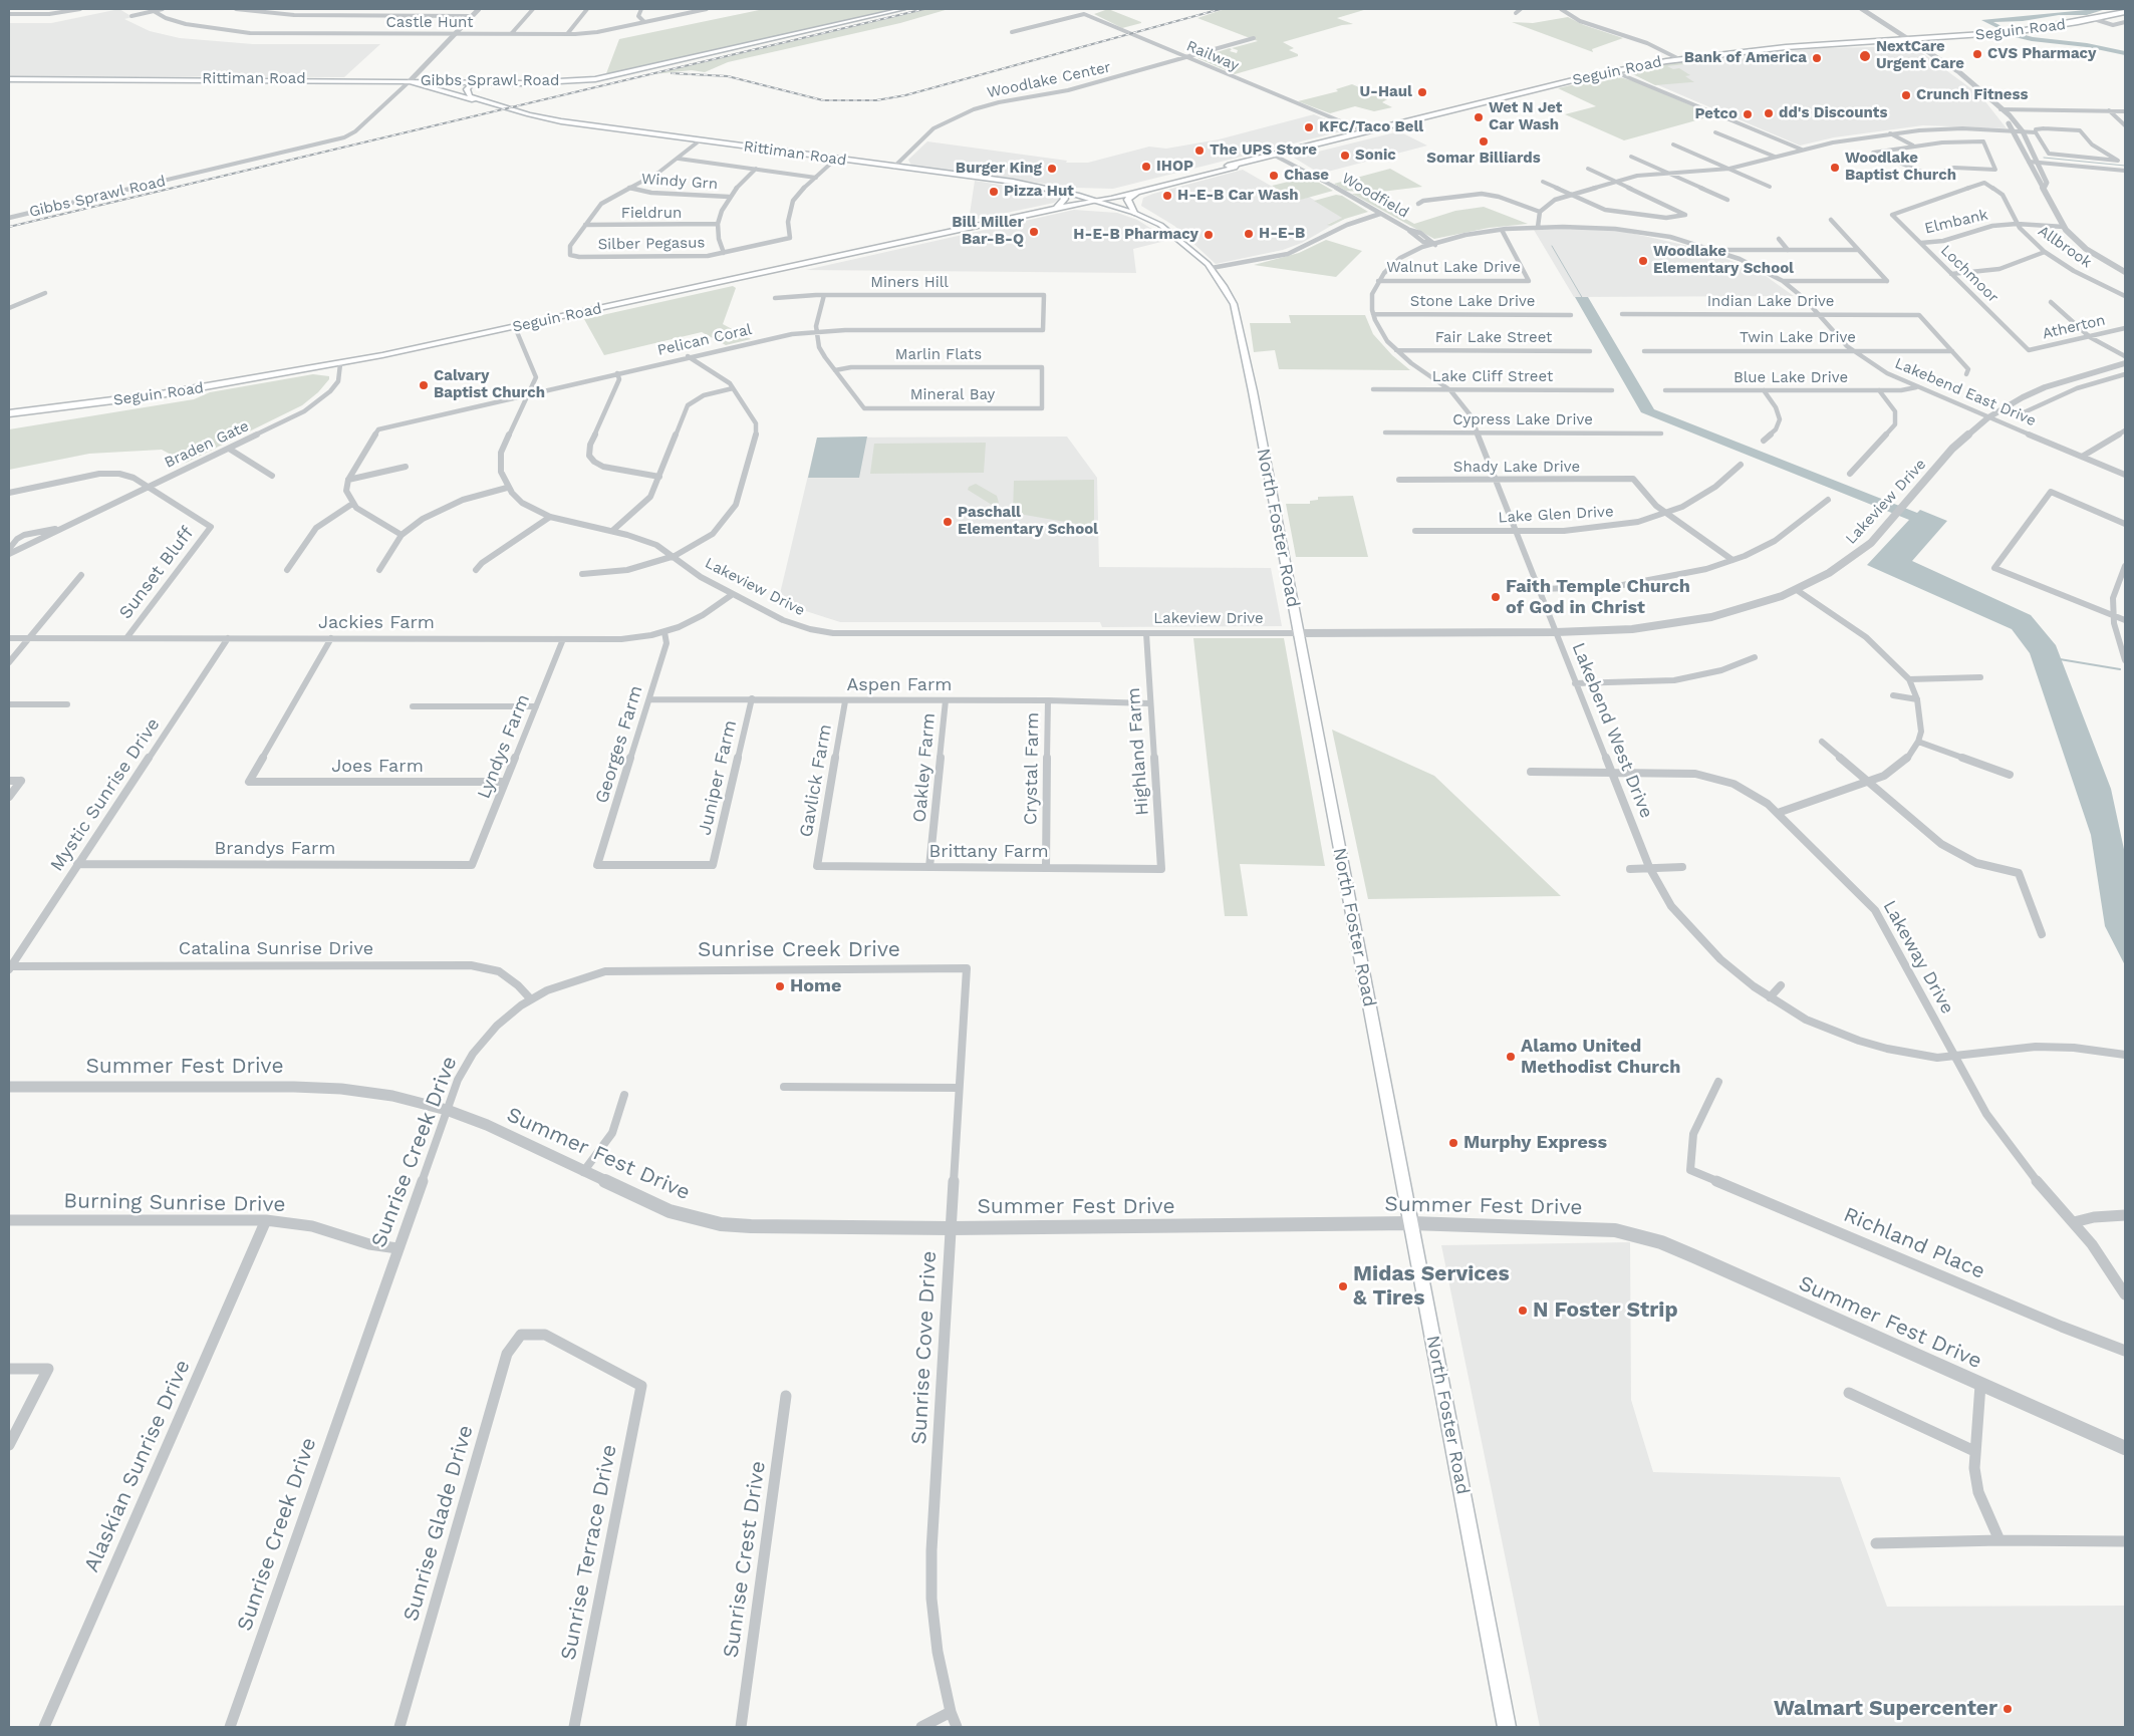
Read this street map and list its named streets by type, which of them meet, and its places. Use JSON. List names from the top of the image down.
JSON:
{
  "streets": {
    "main road": [
      "Seguin Road",
      "Rittiman Road",
      "Gibbs Sprawl Road",
      "North Foster Road"
    ],
    "street": [
      "Castle Hunt",
      "Railway",
      "Woodlake Center",
      "Windy Grn",
      "Woodfield",
      "Fieldrun",
      "Elmbank",
      "Silber Pegasus",
      "Allbrook",
      "Walnut Lake Drive",
      "Lochmoor",
      "Miners Hill",
      "Stone Lake Drive",
      "Indian Lake Drive",
      "Atherton",
      "Fair Lake Street",
      "Twin Lake Drive",
      "Pelican Coral",
      "Marlin Flats",
      "Lake Cliff Street",
      "Blue Lake Drive",
      "Lakebend East Drive",
      "Mineral Bay",
      "Cypress Lake Drive",
      "Braden Gate",
      "Shady Lake Drive",
      "Lakeview Drive",
      "Lake Glen Drive",
      "Sunset Bluff",
      "Jackies Farm",
      "Aspen Farm",
      "Lakebend West Drive",
      "Georges Farm",
      "Lyndys Farm",
      "Highland Farm",
      "Joes Farm",
      "Oakley Farm",
      "Crystal Farm",
      "Juniper Farm",
      "Gavlick Farm",
      "Mystic Sunrise Drive",
      "Brandys Farm",
      "Brittany Farm",
      "Catalina Sunrise Drive",
      "Sunrise Creek Drive",
      "Lakeway Drive",
      "Summer Fest Drive",
      "Burning Sunrise Drive",
      "Richland Place",
      "Sunrise Cove Drive",
      "Alaskian Sunrise Drive",
      "Sunrise Glade Drive",
      "Sunrise Terrace Drive",
      "Sunrise Crest Drive"
    ]
  },
  "crossings": [
    ["Seguin Road", "Railway"],
    ["Seguin Road", "Rittiman Road"],
    ["Seguin Road", "Woodfield"],
    ["Seguin Road", "Braden Gate"],
    ["Seguin Road", "North Foster Road"],
    ["Railway", "Woodlake Center"],
    ["Rittiman Road", "Woodlake Center"],
    ["Rittiman Road", "Gibbs Sprawl Road"],
    ["Rittiman Road", "North Foster Road"],
    ["Fieldrun", "Silber Pegasus"],
    ["Elmbank", "Allbrook"],
    ["Elmbank", "Lochmoor"],
    ["Allbrook", "Lochmoor"],
    ["Walnut Lake Drive", "Lakebend East Drive"],
    ["Lochmoor", "Atherton"],
    ["Miners Hill", "Pelican Coral"],
    ["Stone Lake Drive", "Lakebend West Drive"],
    ["Indian Lake Drive", "Twin Lake Drive"],
    ["Indian Lake Drive", "Lakebend East Drive"],
    ["Fair Lake Street", "Lakebend West Drive"],
    ["Twin Lake Drive", "Lakebend East Drive"],
    ["Marlin Flats", "Mineral Bay"],
    ["Lake Cliff Street", "Lakebend West Drive"],
    ["Blue Lake Drive", "Lakebend East Drive"],
    ["Lakebend East Drive", "Lakeview Drive"],
    ["Cypress Lake Drive", "Lakebend West Drive"],
    ["Braden Gate", "Sunset Bluff"],
    ["Shady Lake Drive", "Lake Glen Drive"],
    ["Shady Lake Drive", "Lakebend West Drive"],
    ["Lakeview Drive", "North Foster Road"],
    ["Lakeview Drive", "Jackies Farm"],
    ["Lakeview Drive", "Lakebend West Drive"],
    ["Lakeview Drive", "Highland Farm"],
    ["Lake Glen Drive", "Lakebend West Drive"],
    ["North Foster Road", "Summer Fest Drive"],
    ["Sunset Bluff", "Jackies Farm"],
    ["Jackies Farm", "Georges Farm"],
    ["Jackies Farm", "Lyndys Farm"],
    ["Jackies Farm", "Joes Farm"],
    ["Jackies Farm", "Mystic Sunrise Drive"],
    ["Aspen Farm", "Georges Farm"],
    ["Aspen Farm", "Highland Farm"],
    ["Aspen Farm", "Oakley Farm"],
    ["Aspen Farm", "Crystal Farm"],
    ["Aspen Farm", "Juniper Farm"],
    ["Aspen Farm", "Gavlick Farm"],
    ["Lakebend West Drive", "Lakeway Drive"],
    ["Georges Farm", "Juniper Farm"],
    ["Lyndys Farm", "Joes Farm"],
    ["Lyndys Farm", "Brandys Farm"],
    ["Highland Farm", "Brittany Farm"],
    ["Oakley Farm", "Brittany Farm"],
    ["Crystal Farm", "Brittany Farm"],
    ["Gavlick Farm", "Brittany Farm"],
    ["Mystic Sunrise Drive", "Brandys Farm"],
    ["Mystic Sunrise Drive", "Catalina Sunrise Drive"],
    ["Catalina Sunrise Drive", "Sunrise Creek Drive"],
    ["Sunrise Creek Drive", "Summer Fest Drive"],
    ["Sunrise Creek Drive", "Burning Sunrise Drive"],
    ["Sunrise Creek Drive", "Sunrise Cove Drive"],
    ["Summer Fest Drive", "Sunrise Cove Drive"],
    ["Burning Sunrise Drive", "Alaskian Sunrise Drive"],
    ["Sunrise Glade Drive", "Sunrise Terrace Drive"]
  ],
  "places": [
    "CVS Pharmacy",
    "NextCare Urgent Care",
    "Bank of America",
    "U-Haul",
    "Crunch Fitness",
    "dd's Discounts",
    "Petco",
    "Wet N Jet Car Wash",
    "KFC/Taco Bell",
    "Somar Billiards",
    "The UPS Store",
    "Sonic",
    "IHOP",
    "Woodlake Baptist Church",
    "Burger King",
    "Chase",
    "Pizza Hut",
    "H-E-B Car Wash",
    "Bill Miller Bar-B-Q",
    "H-E-B",
    "H-E-B Pharmacy",
    "Woodlake Elementary School",
    "Calvary Baptist Church",
    "Paschall Elementary School",
    "Faith Temple Church of God in Christ",
    "Home",
    "Alamo United Methodist Church",
    "Murphy Express",
    "Midas Services & Tires",
    "N Foster Strip",
    "Walmart Supercenter"
  ]
}
